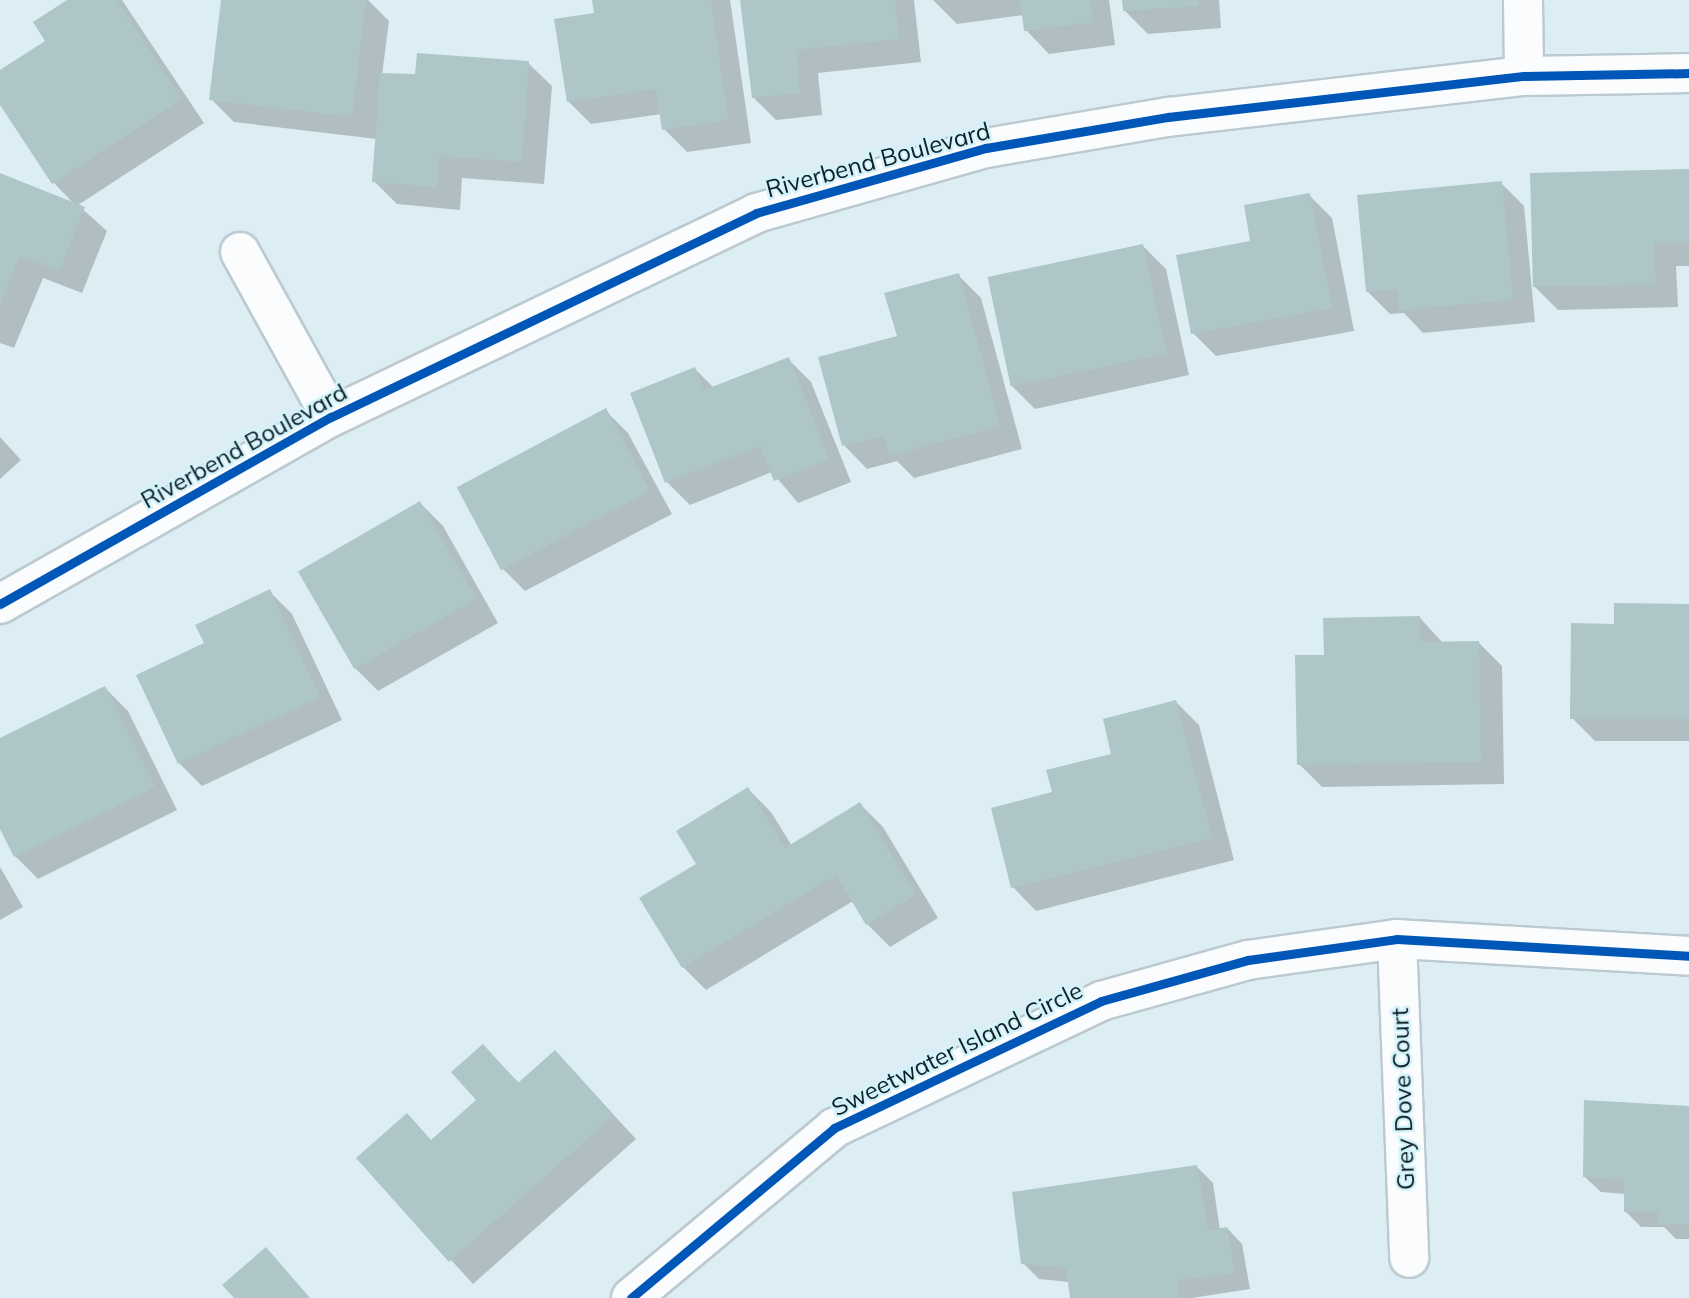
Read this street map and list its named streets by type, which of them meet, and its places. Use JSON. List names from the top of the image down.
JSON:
{
  "streets": {
    "street": ["Riverbend Boulevard", "Sweetwater Island Circle", "Grey Dove Court"]
  },
  "crossings": [
    ["Sweetwater Island Circle", "Grey Dove Court"]
  ]
}
